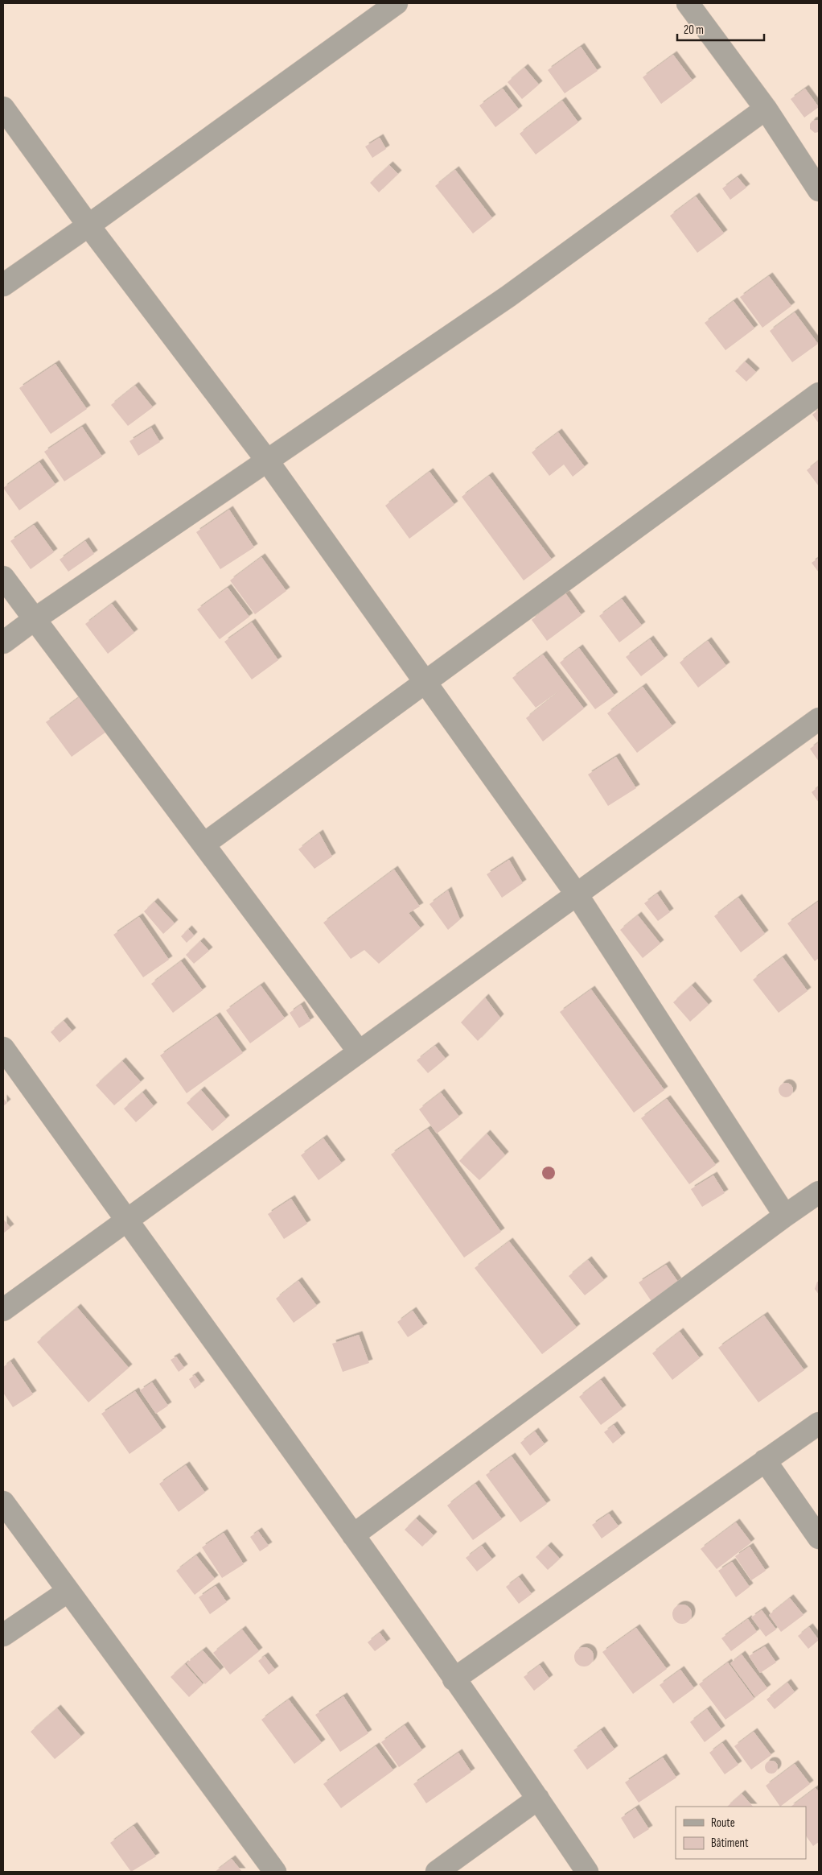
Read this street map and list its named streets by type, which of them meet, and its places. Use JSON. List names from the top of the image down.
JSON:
{
  "legend": ["Route", "Bâtiment"],
  "scale_bar": "20 m"
}
